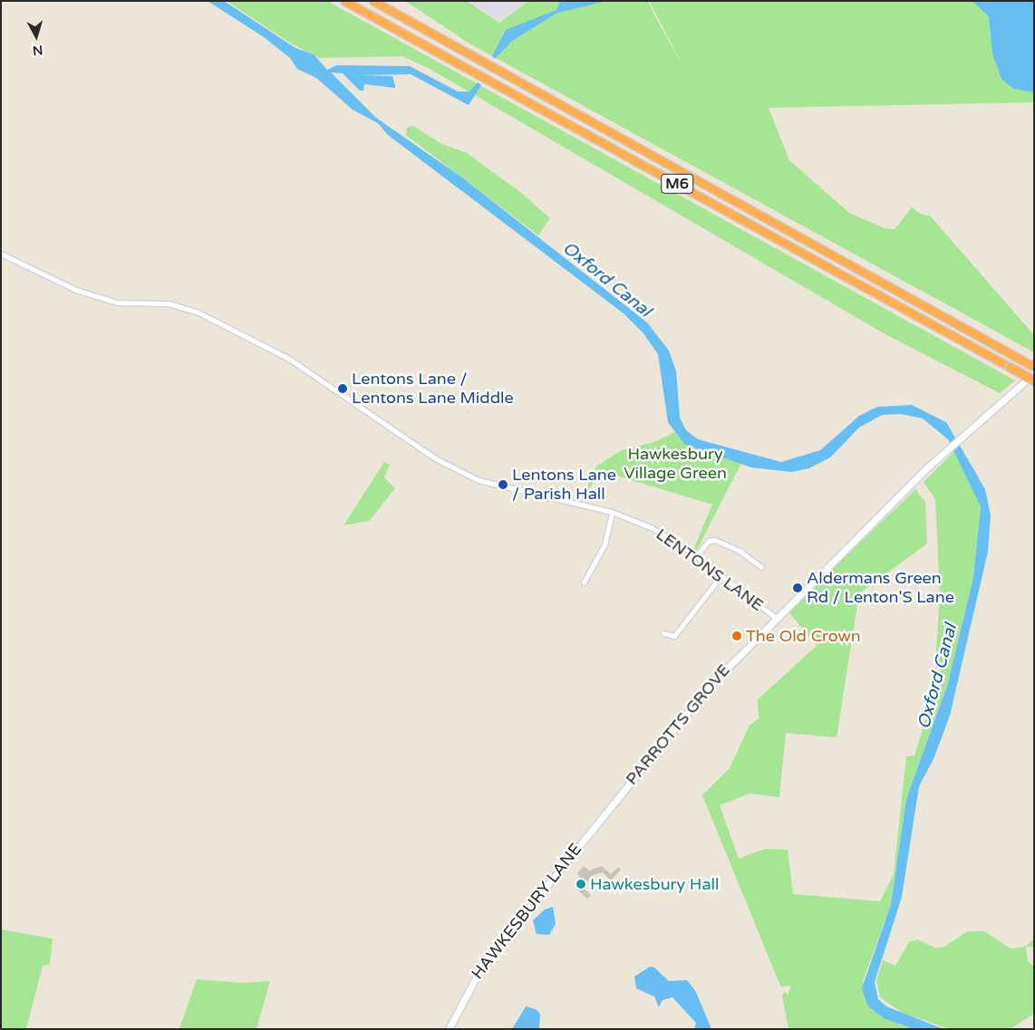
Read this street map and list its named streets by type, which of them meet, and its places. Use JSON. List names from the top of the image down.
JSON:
{
  "streets": {
    "highway": ["M6"],
    "main road": ["PARROTTS GROVE", "HAWKESBURY LANE"],
    "street": ["LENTONS LANE"]
  },
  "crossings": [
    ["LENTONS LANE", "PARROTTS GROVE"],
    ["PARROTTS GROVE", "HAWKESBURY LANE"]
  ],
  "water": ["Oxford Canal"],
  "parks": ["Hawkesbury Village Green"],
  "places": [
    "Lentons Lane / Lentons Lane Middle",
    "Lentons Lane / Parish Hall",
    "Aldermans Green Rd / Lenton'S Lane",
    "The Old Crown",
    "Hawkesbury Hall"
  ],
  "north": "bottom"
}
